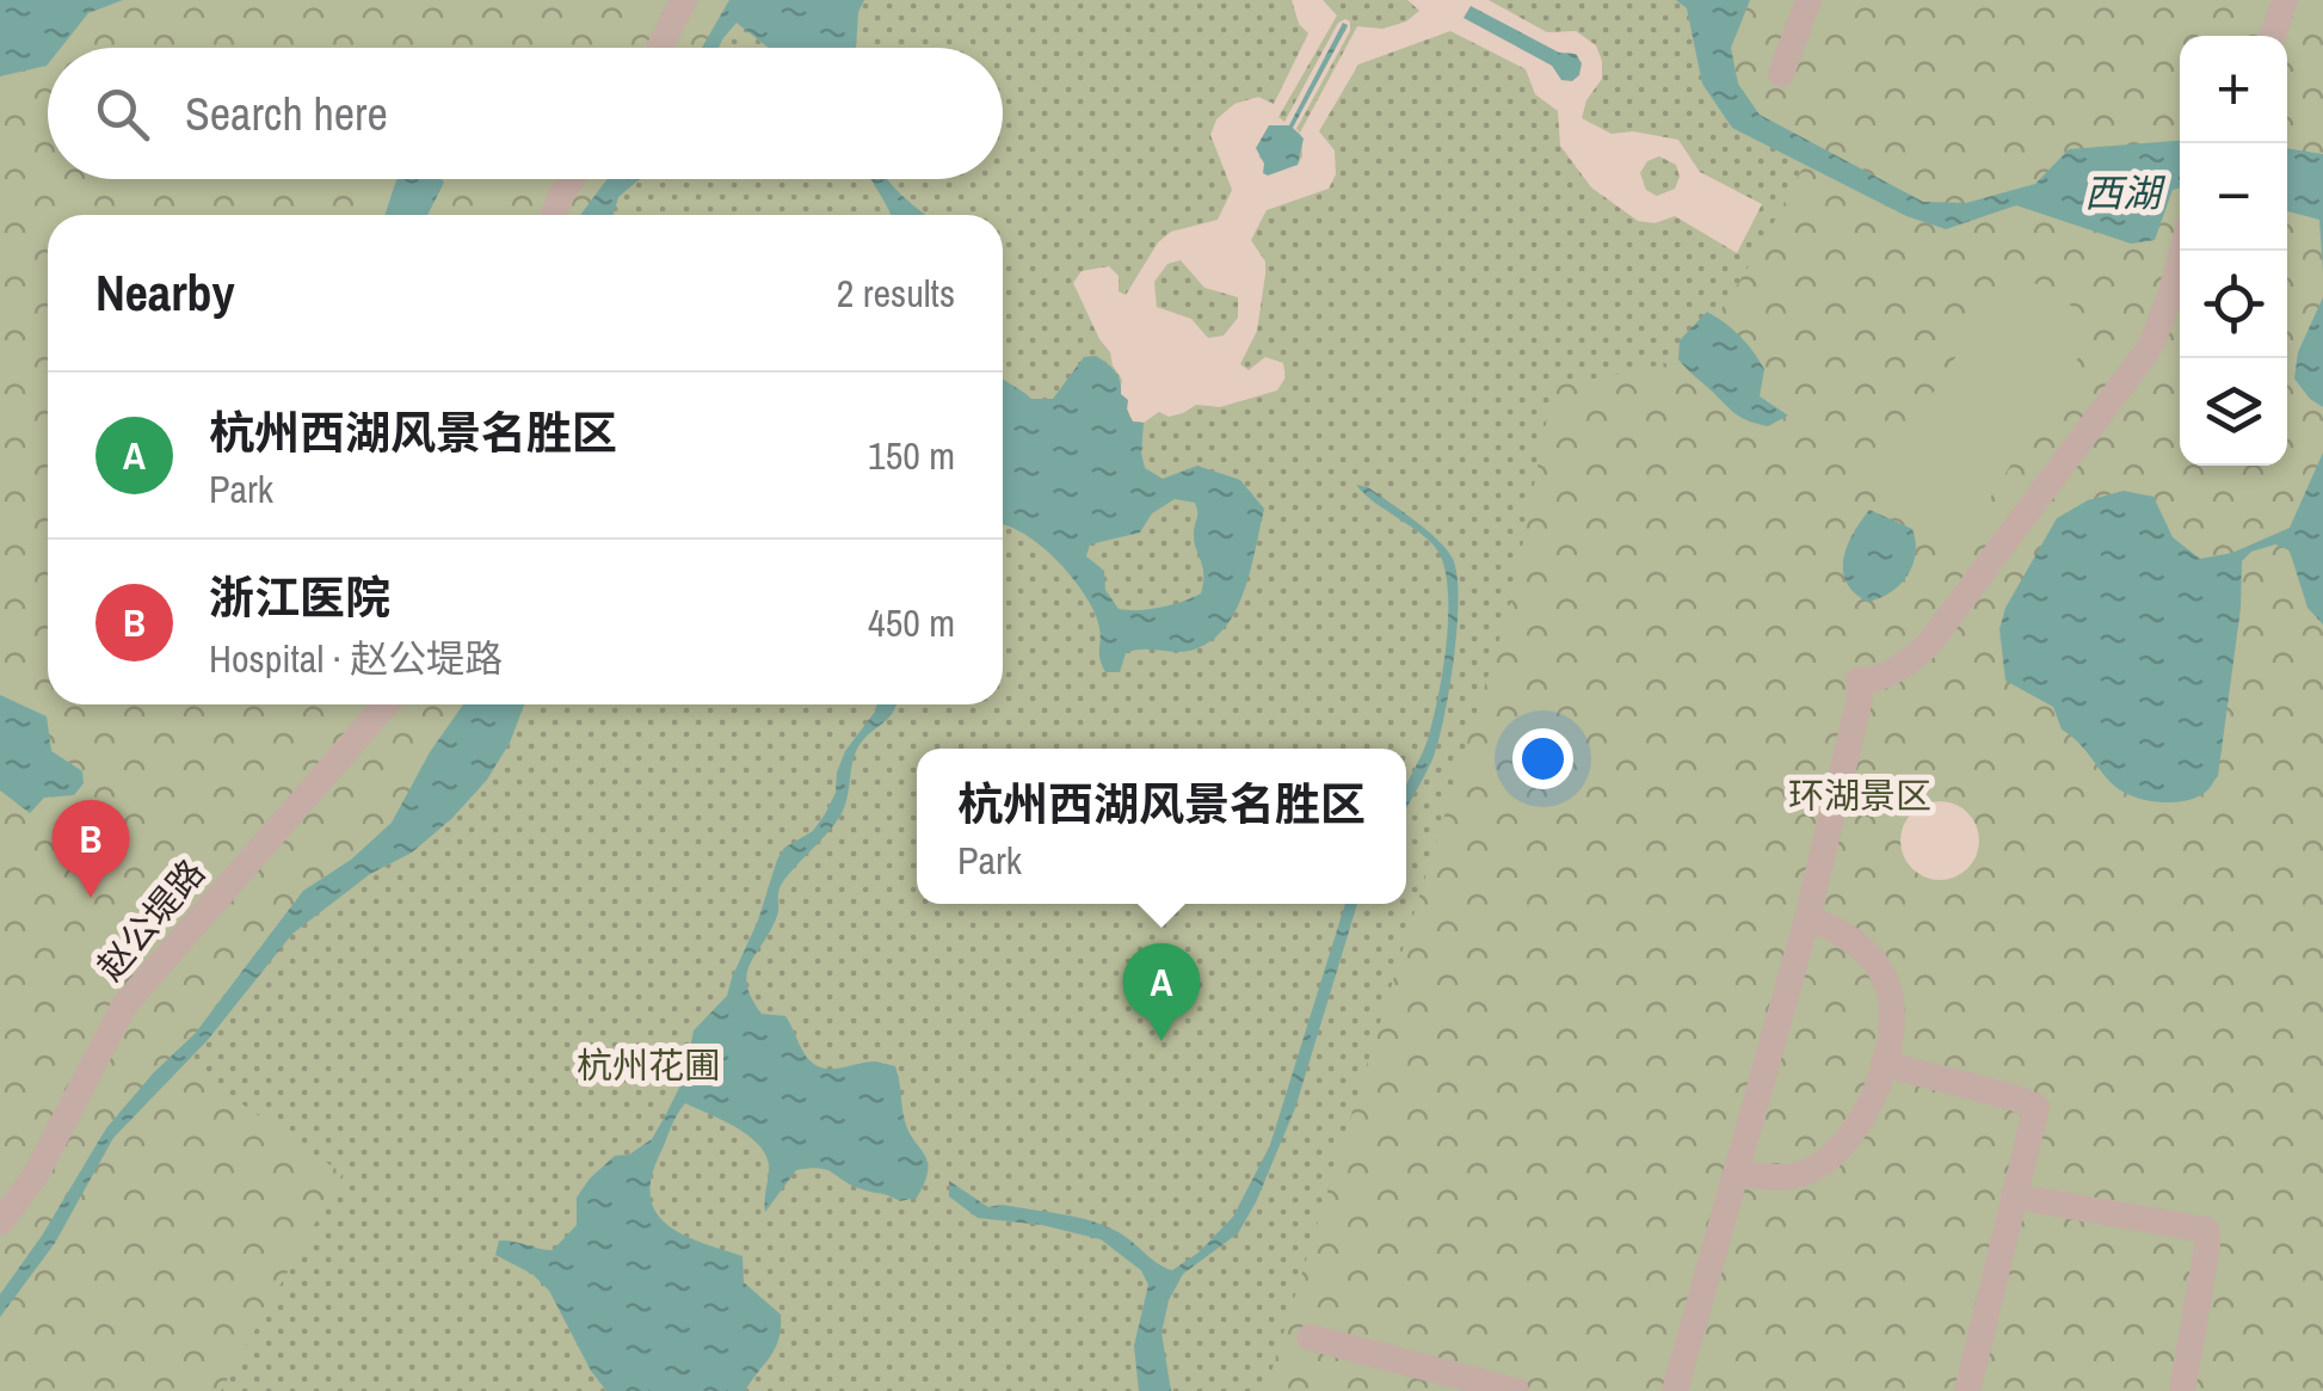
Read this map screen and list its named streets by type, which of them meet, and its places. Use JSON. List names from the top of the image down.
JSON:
{
  "streets": {
    "street": ["赵公堤路"]
  },
  "water": ["西湖"],
  "parks": ["环湖景区", "杭州花圃"],
  "page": {
    "map_buttons": ["+", "−"],
    "search": "Search here",
    "heading": ["Nearby", "2 results"],
    "list": [
      {
        "mark": "A",
        "name": "杭州西湖风景名胜区",
        "note": "Park",
        "value": "150 m"
      },
      {
        "mark": "B",
        "name": "浙江医院",
        "note": "Hospital · 赵公堤路",
        "value": "450 m"
      }
    ],
    "popup": ["杭州西湖风景名胜区", "Park"],
    "pins": ["B", "A"]
  }
}
